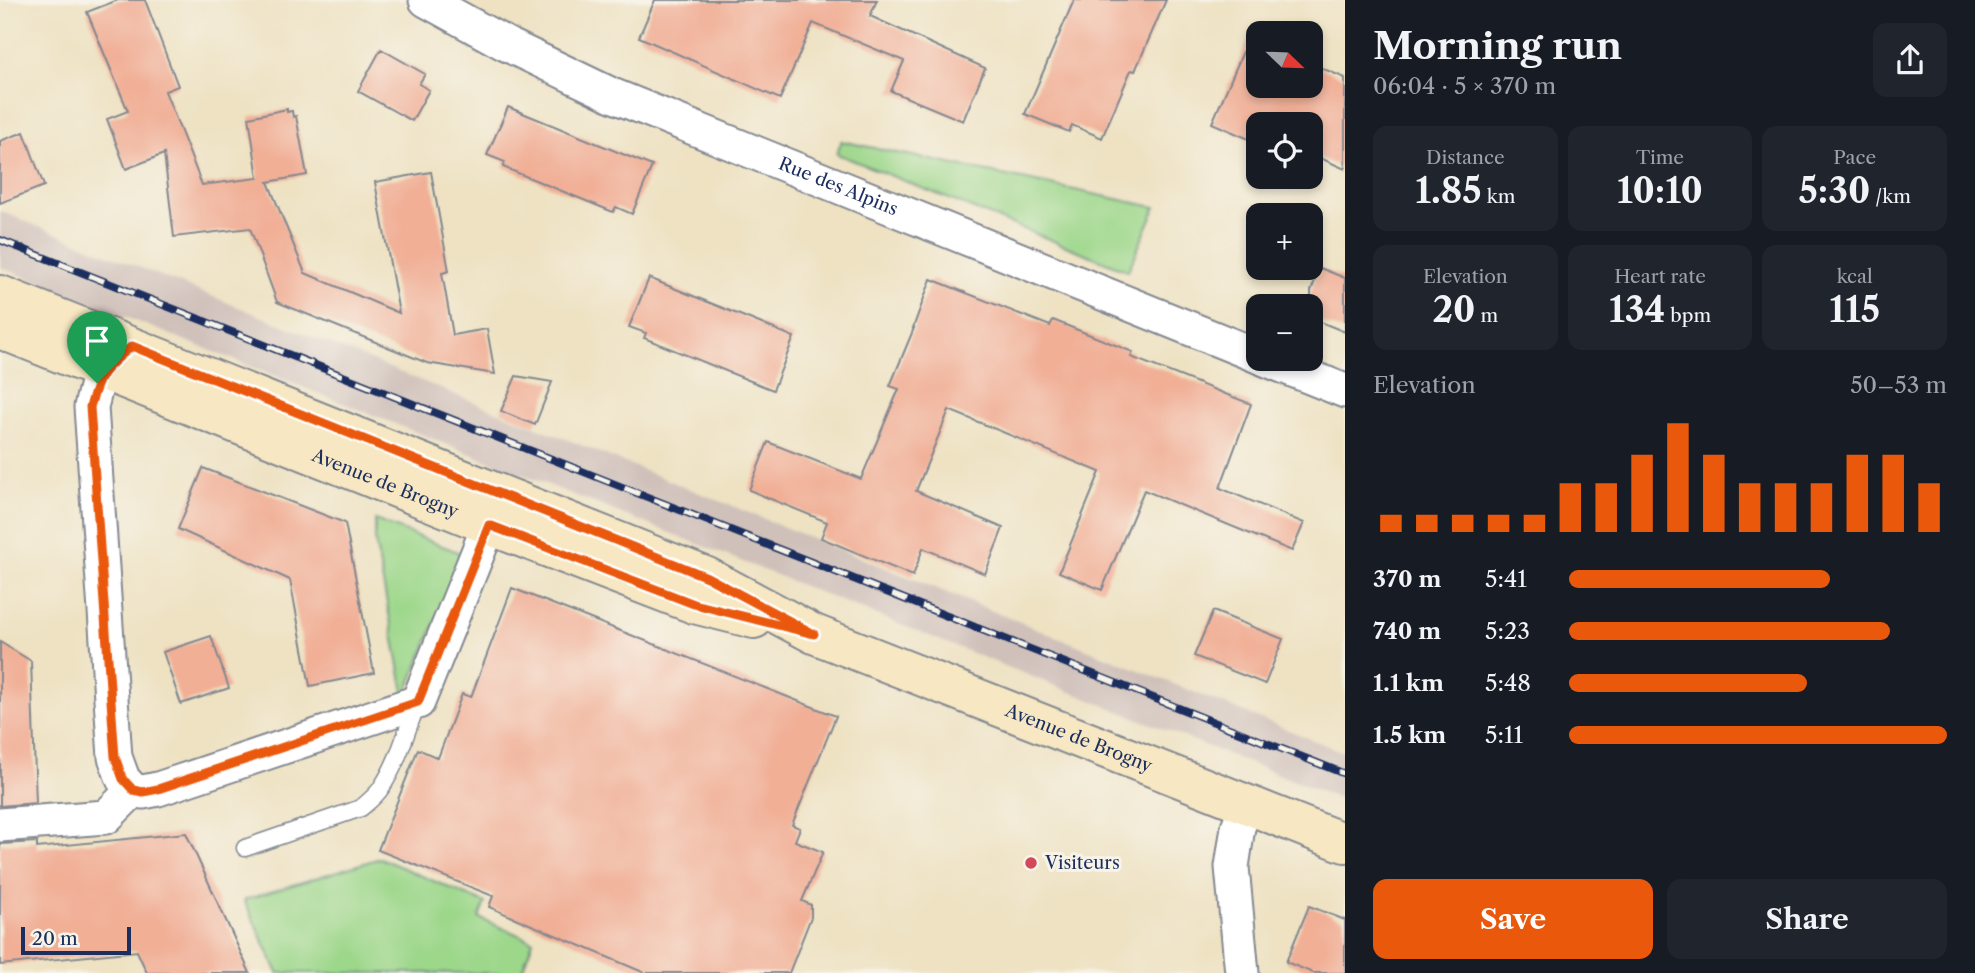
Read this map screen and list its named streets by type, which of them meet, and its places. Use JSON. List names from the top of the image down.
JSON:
{
  "streets": {
    "main road": ["Avenue de Brogny"],
    "street": ["Rue des Alpins"]
  },
  "places": ["Visiteurs"],
  "scale_bar": "20 m",
  "north": "bottom right",
  "page": {
    "heading": ["Morning run", "06:04 · 5 × 370 m"],
    "map_buttons": ["+", "−"],
    "stats": [
      ["Distance", "1.85 km"],
      ["Time", "10:10"],
      ["Pace", "5:30 /km"],
      ["Elevation", "20 m"],
      ["Heart rate", "134 bpm"],
      ["kcal", "115"]
    ],
    "chart": ["Elevation", "50–53 m"],
    "list": [
      {
        "name": "370 m",
        "note": "5:41"
      },
      {
        "name": "740 m",
        "note": "5:23"
      },
      {
        "name": "1.1 km",
        "note": "5:48"
      },
      {
        "name": "1.5 km",
        "note": "5:11"
      }
    ],
    "buttons": ["Save", "Share"],
    "scale": "20 m"
  }
}
